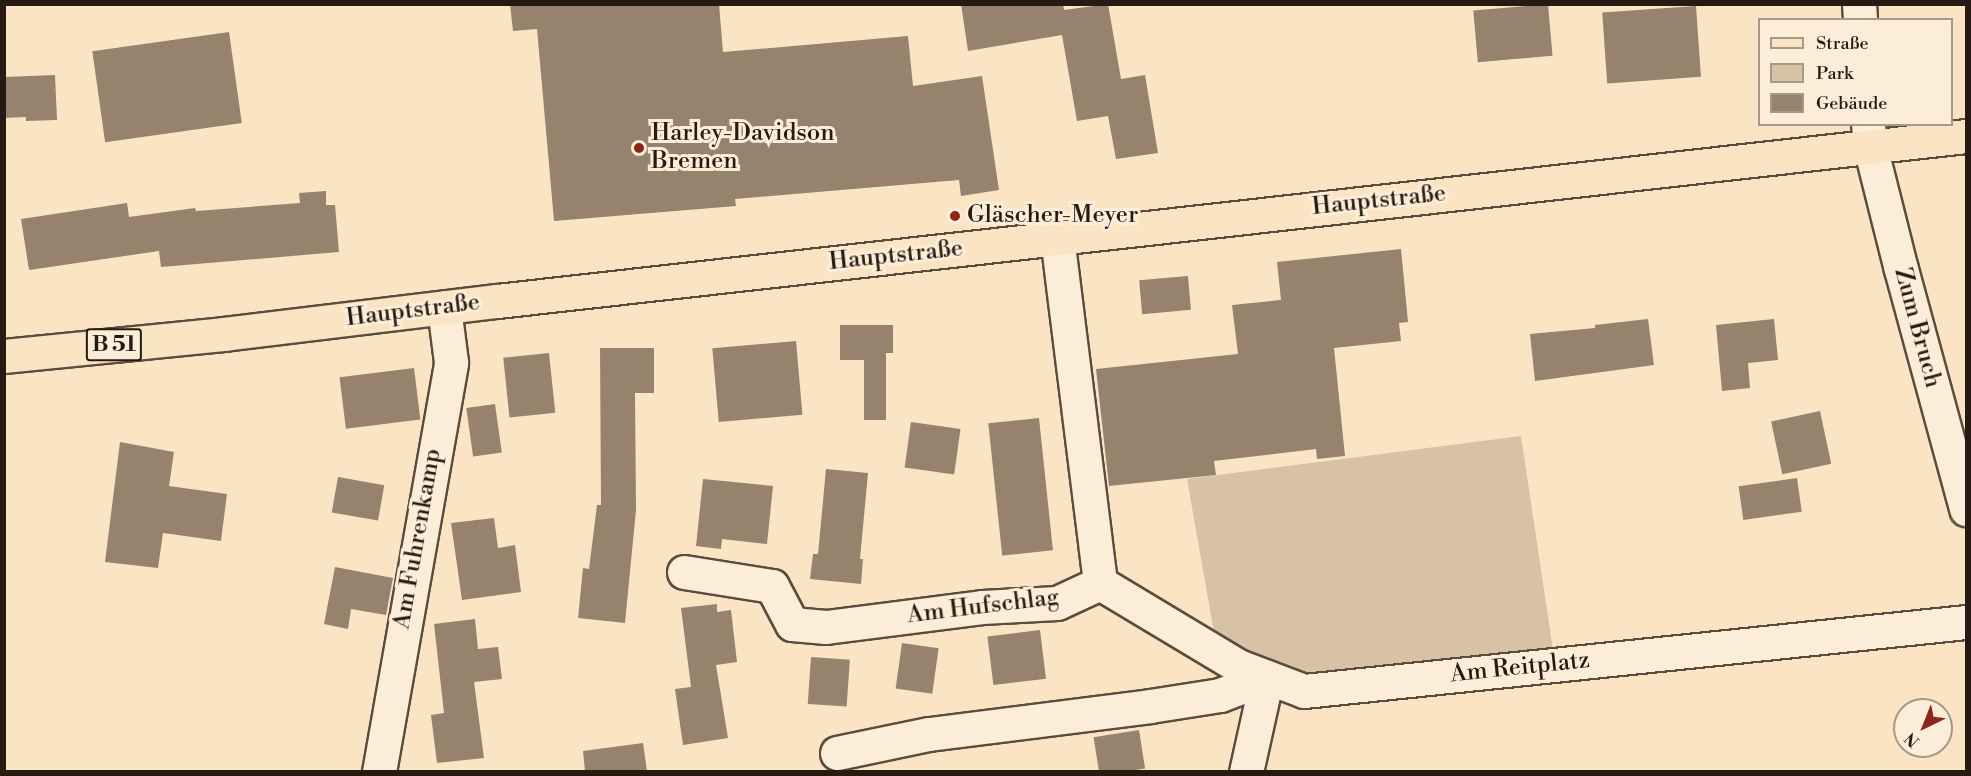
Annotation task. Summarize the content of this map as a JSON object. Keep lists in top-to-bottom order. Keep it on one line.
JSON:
{"streets":{"main road":["Hauptstraße","B 51"],"street":["Zum Bruch","Am Fuhrenkamp","Am Hufschlag","Am Reitplatz"]},"crossings":[["Hauptstraße","Zum Bruch"],["Hauptstraße","Am Fuhrenkamp"],["Am Hufschlag","Am Reitplatz"]],"places":["Harley-Davidson Bremen","Gläscher-Meyer"],"legend":["Straße","Park","Gebäude"],"north":"bottom left"}
